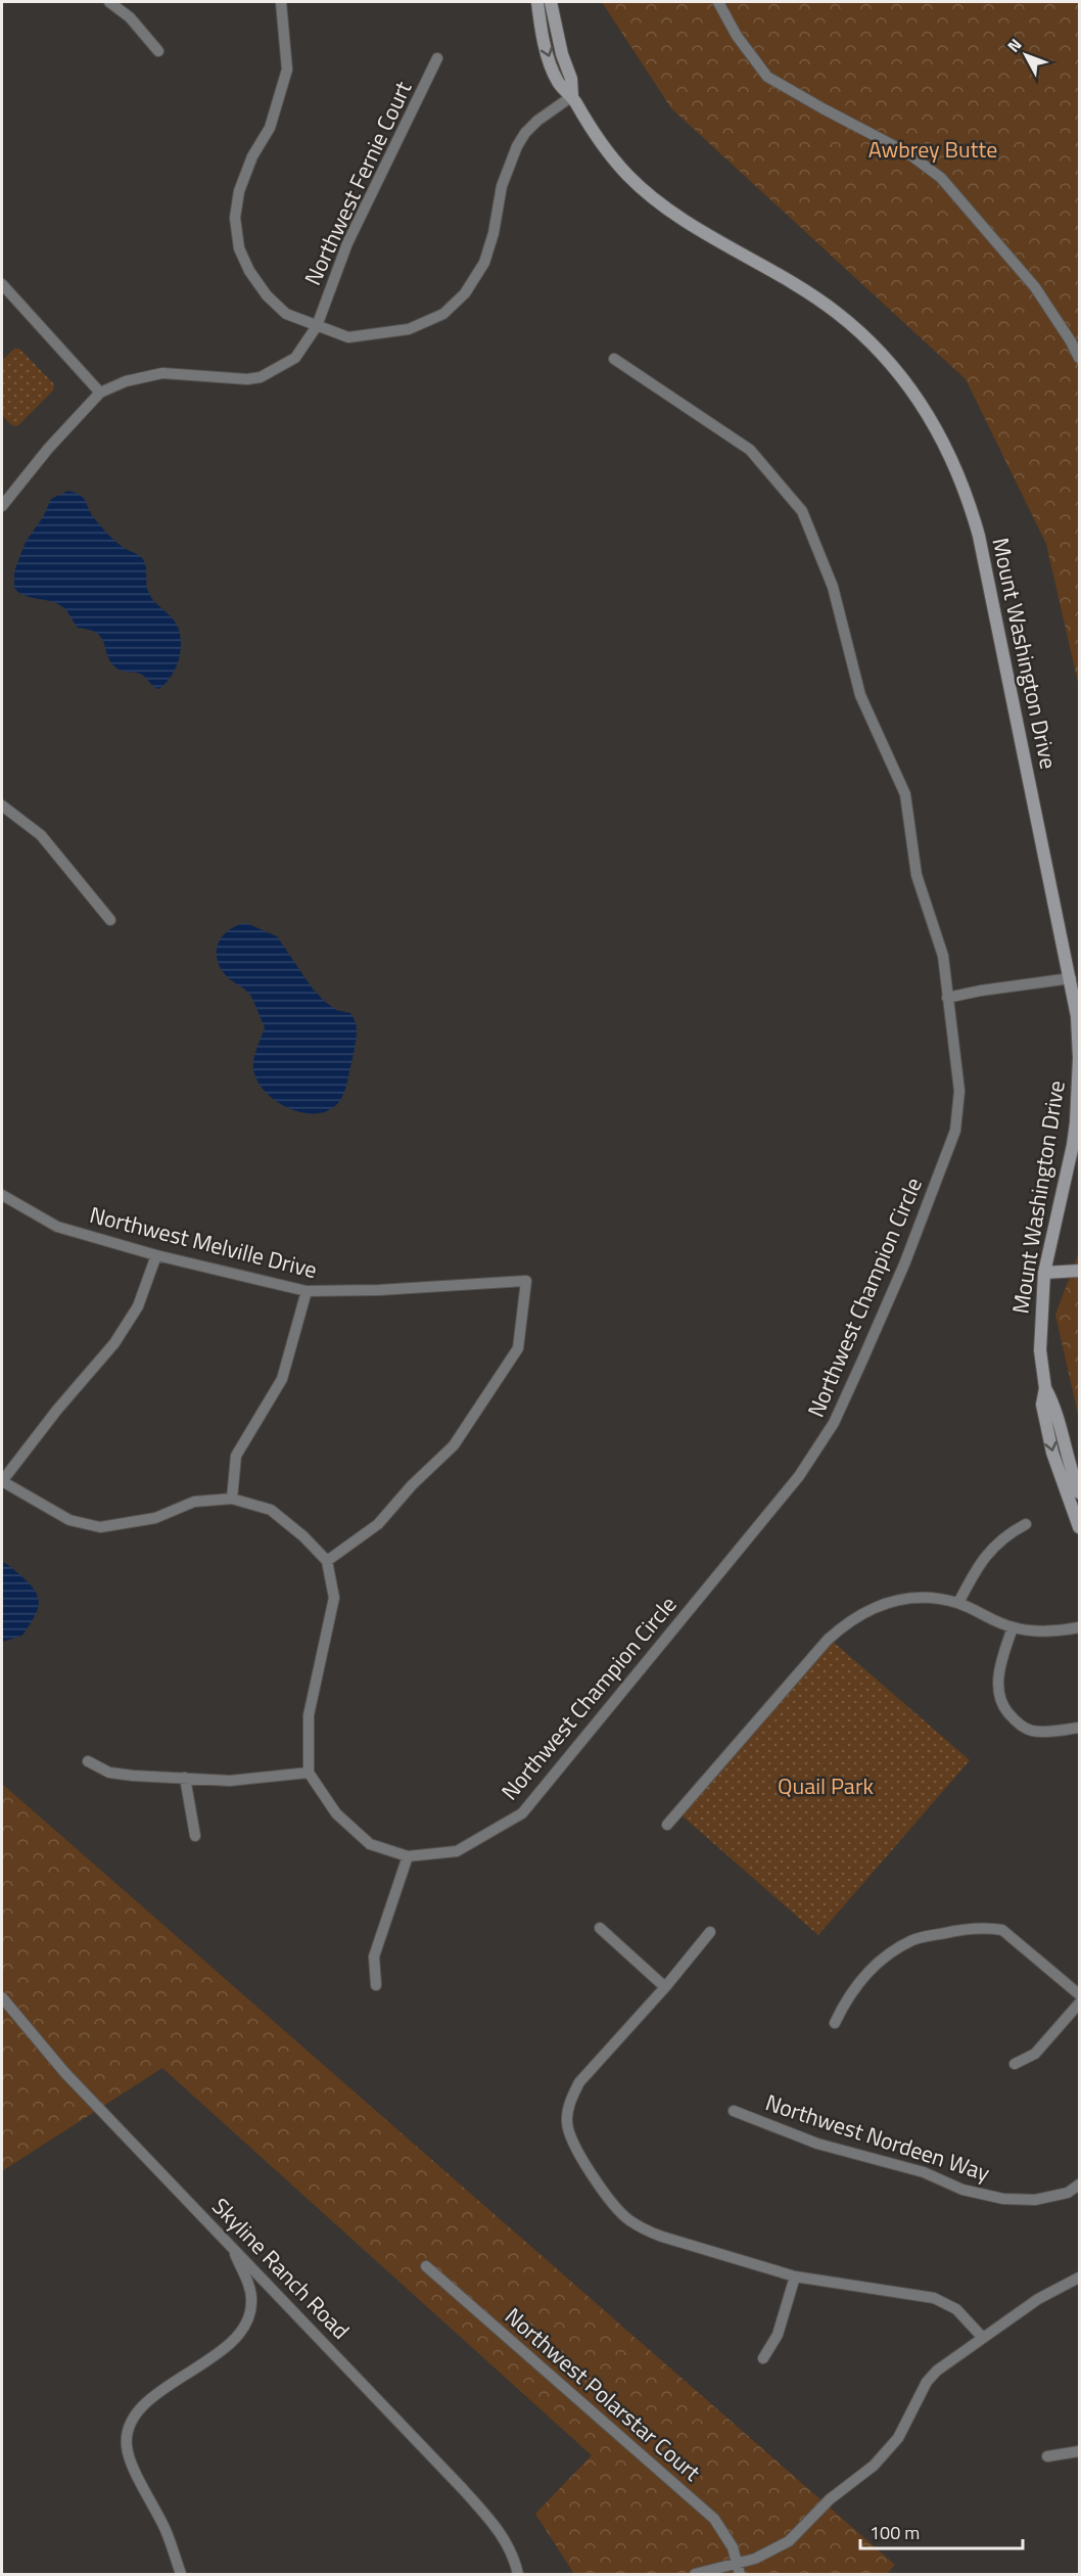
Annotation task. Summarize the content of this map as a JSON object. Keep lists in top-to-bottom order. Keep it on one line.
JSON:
{"streets":{"main road":["Mount Washington Drive"],"street":["Northwest Fernie Court","Northwest Melville Drive","Northwest Champion Circle","Northwest Nordeen Way","Skyline Ranch Road","Northwest Polarstar Court"]},"parks":["Awbrey Butte","Quail Park"],"scale_bar":"100 m","north":"top left"}
